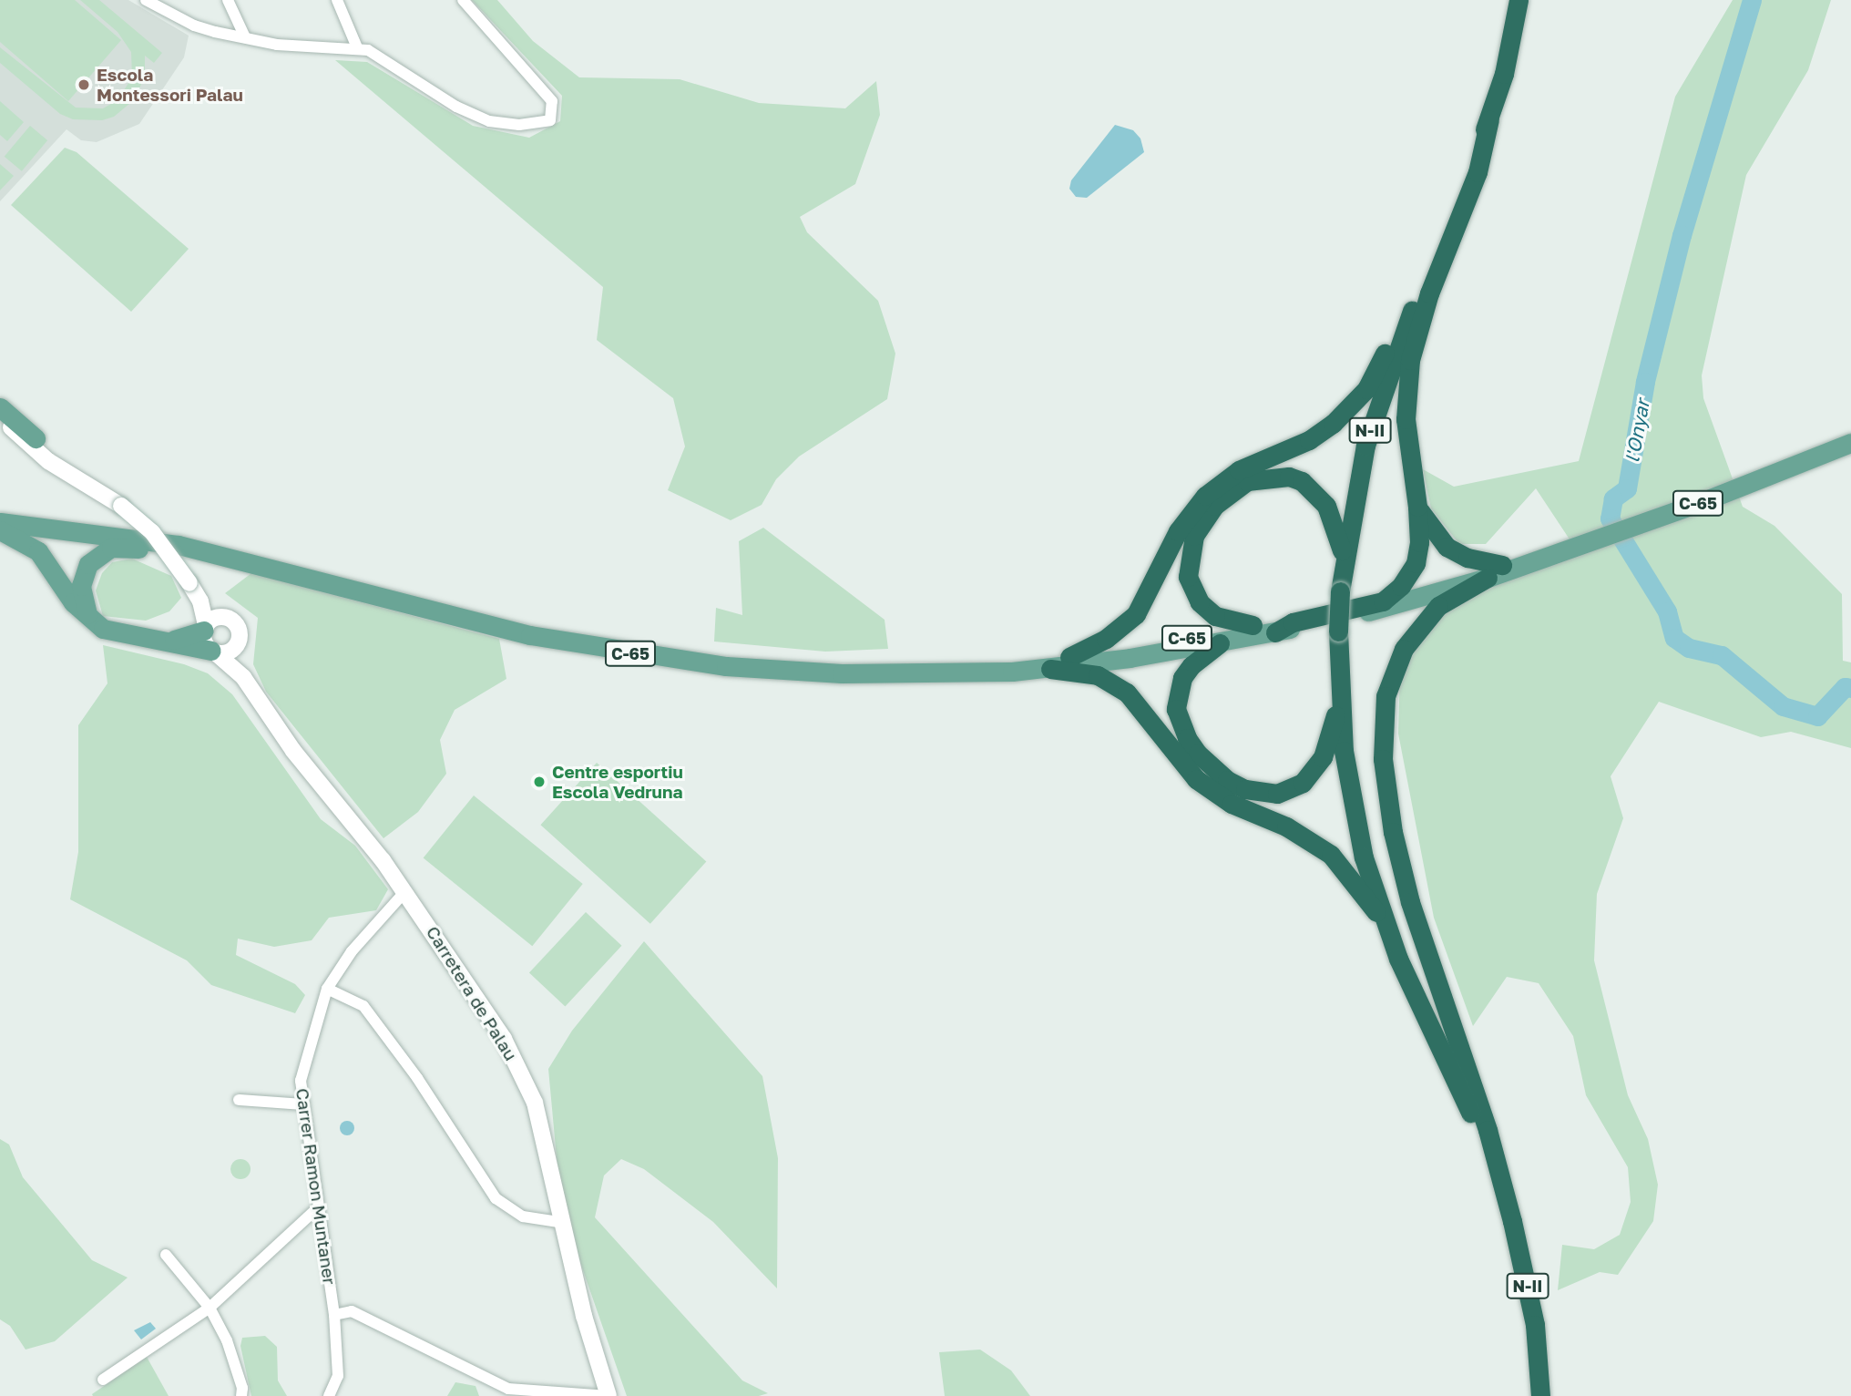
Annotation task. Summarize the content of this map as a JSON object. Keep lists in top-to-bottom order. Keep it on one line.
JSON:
{"streets":{"highway":["N-II"],"main road":["C-65"],"street":["Carretera de Palau","Carrer Ramon Muntaner"]},"crossings":[["Carretera de Palau","Carrer Ramon Muntaner"]],"water":["l'Onyar"],"places":["Escola Montessori Palau","Centre esportiu Escola Vedruna"]}
